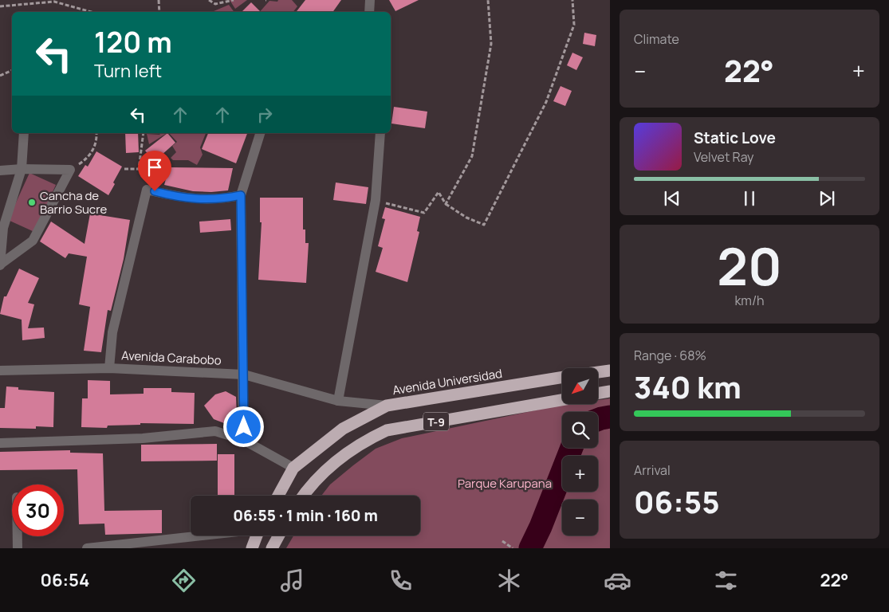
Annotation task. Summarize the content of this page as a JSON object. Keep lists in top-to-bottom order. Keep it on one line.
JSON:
{"streets":{"highway":["Avenida Universidad","T-9"],"street":["Avenida Carabobo"]},"crossings":[["Avenida Carabobo","Avenida Universidad"]],"parks":["Parque Karupana"],"places":["Cancha de Barrio Sucre"],"north":"bottom left","page":{"tile":["Climate",["20","km/h"],["Range · 68%","340 km"],["Arrival","06:55"]],"turn":["120 m","Turn left"],"heat":["−","22°","+"],"song":["Static Love","Velvet Ray"],"map_buttons":["+","−"],"limit":"30","trip":"06:55 · 1 min · 160 m","tabs":["06:54","22°"]}}
